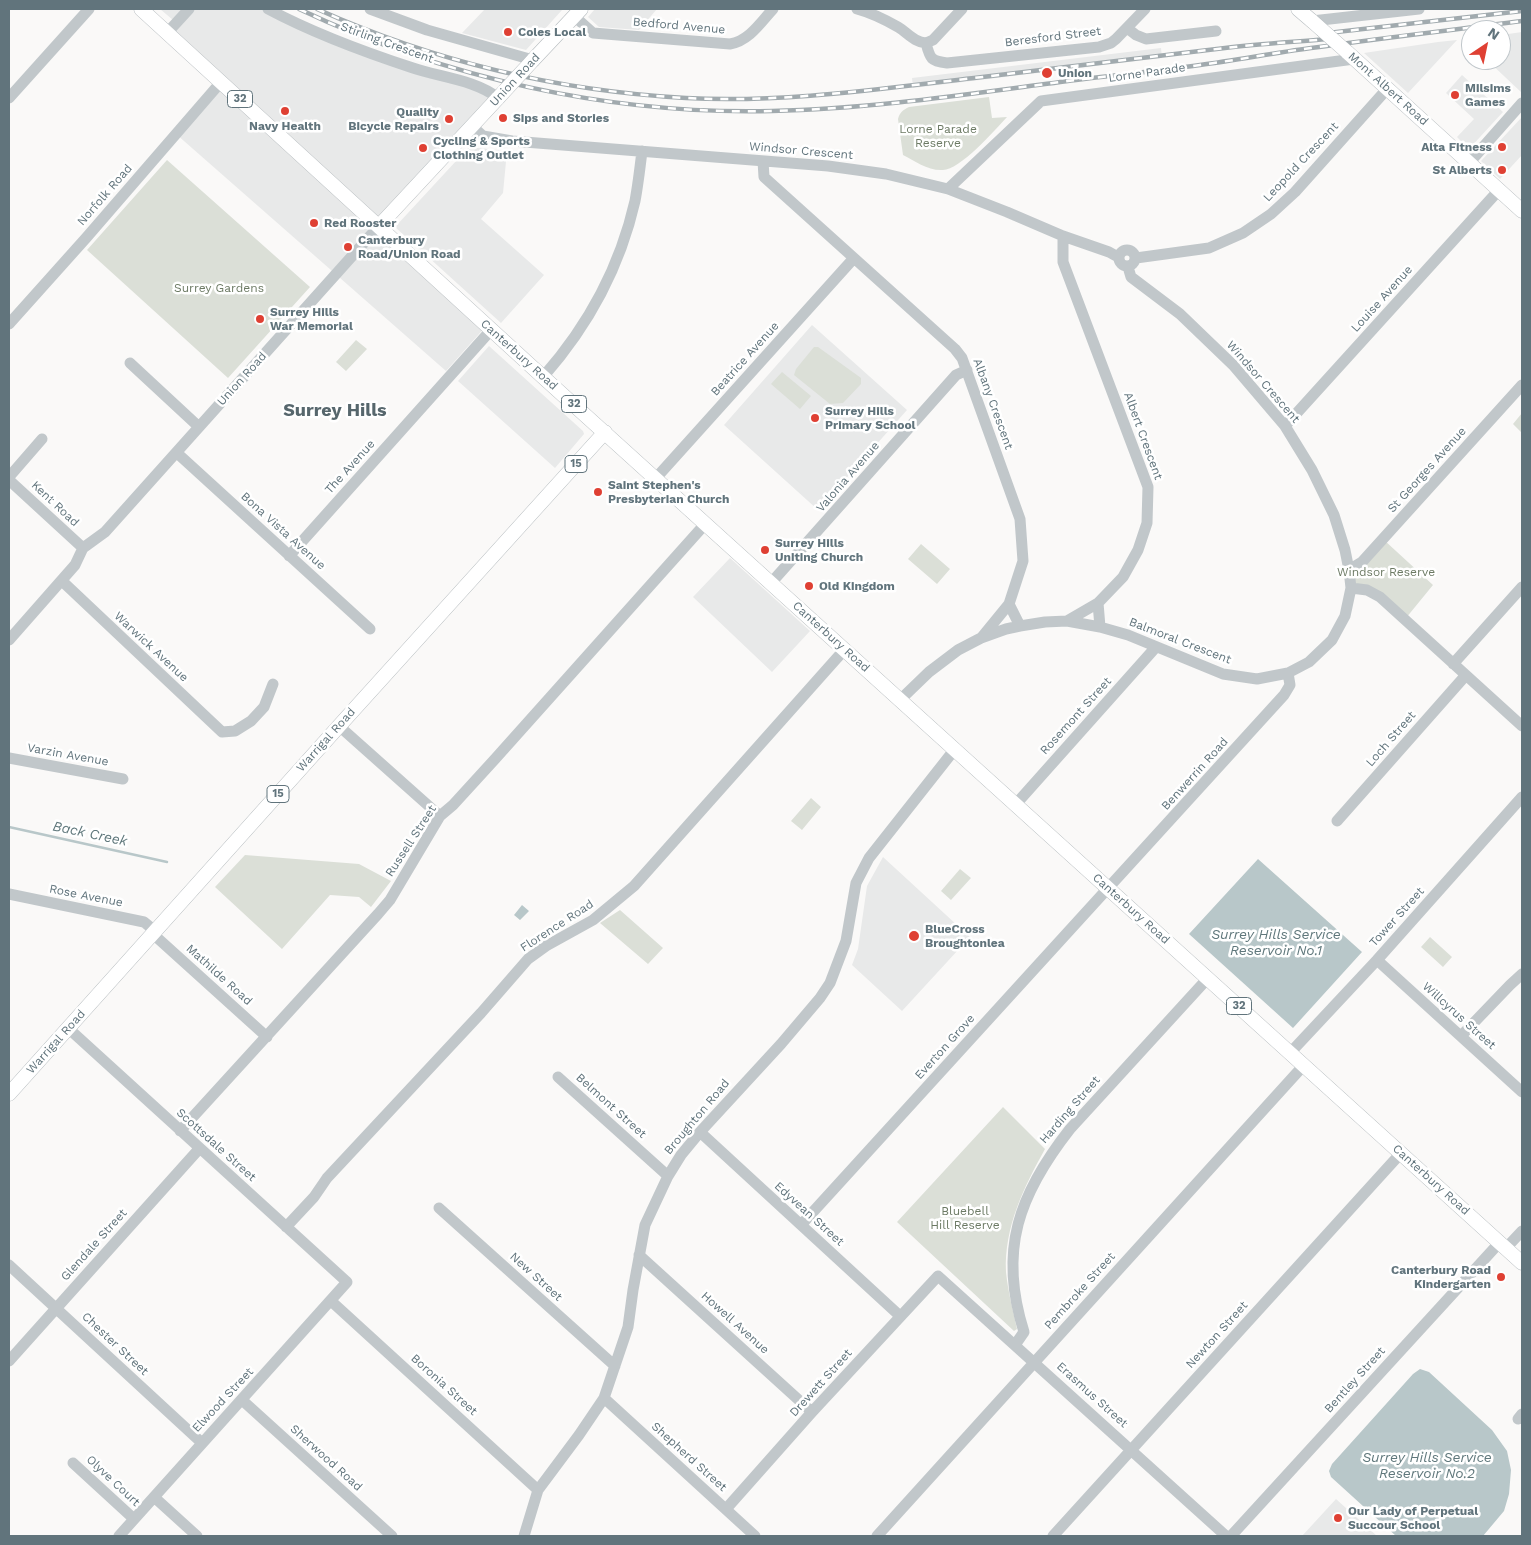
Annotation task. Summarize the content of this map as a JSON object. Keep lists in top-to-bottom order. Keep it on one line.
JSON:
{"streets":{"main road":["Union Road","Mont Albert Road","32","Canterbury Road","15","Warrigal Road"],"street":["Bedford Avenue","Beresford Street","Stirling Crescent","Lorne Parade","Windsor Crescent","Leopold Crescent","Norfolk Road","Louise Avenue","Beatrice Avenue","Albany Crescent","Albert Crescent","The Avenue","St Georges Avenue","Valonia Avenue","Kent Road","Bona Vista Avenue","Balmoral Crescent","Warwick Avenue","Rosemont Street","Loch Street","Varzin Avenue","Benwerrin Road","Russell Street","Rose Avenue","Tower Street","Florence Road","Mathilde Road","Willcyrus Street","Everton Grove","Belmont Street","Harding Street","Broughton Road","Scottsdale Street","Edyvean Street","Glendale Street","New Street","Pembroke Street","Howell Avenue","Newton Street","Chester Street","Bentley Street","Drewett Street","Boronia Street","Erasmus Street","Elwood Street","Shepherd Street","Sherwood Road","Olyve Court"]},"crossings":[["Bedford Avenue","Union Road"],["Stirling Crescent","Union Road"],["Lorne Parade","Mont Albert Road"],["Lorne Parade","Windsor Crescent"],["Union Road","Windsor Crescent"],["Union Road","Canterbury Road"],["Union Road","Kent Road"],["Union Road","Bona Vista Avenue"],["Union Road","Warwick Avenue"],["Mont Albert Road","Leopold Crescent"],["Mont Albert Road","Louise Avenue"],["Windsor Crescent","Leopold Crescent"],["Windsor Crescent","Louise Avenue"],["Windsor Crescent","Albany Crescent"],["Windsor Crescent","Albert Crescent"],["Windsor Crescent","St Georges Avenue"],["Windsor Crescent","Balmoral Crescent"],["Norfolk Road","Canterbury Road"],["Canterbury Road","Beatrice Avenue"],["Canterbury Road","The Avenue"],["Canterbury Road","Valonia Avenue"],["Canterbury Road","Balmoral Crescent"],["Canterbury Road","Rosemont Street"],["Canterbury Road","Warrigal Road"],["Canterbury Road","Benwerrin Road"],["Canterbury Road","Russell Street"],["Canterbury Road","Tower Street"],["Canterbury Road","Florence Road"],["Canterbury Road","Everton Grove"],["Canterbury Road","Harding Street"],["Canterbury Road","Broughton Road"],["Canterbury Road","Pembroke Street"],["Canterbury Road","Newton Street"],["Canterbury Road","Bentley Street"],["Beatrice Avenue","Albany Crescent"],["Albany Crescent","Valonia Avenue"],["Albany Crescent","Balmoral Crescent"],["Albert Crescent","Balmoral Crescent"],["The Avenue","Bona Vista Avenue"],["Balmoral Crescent","Rosemont Street"],["Balmoral Crescent","Benwerrin Road"],["Warrigal Road","Rose Avenue"],["Warrigal Road","Mathilde Road"],["Warrigal Road","Scottsdale Street"],["Benwerrin Road","Everton Grove"],["Russell Street","Mathilde Road"],["Russell Street","Scottsdale Street"],["Rose Avenue","Mathilde Road"],["Tower Street","Willcyrus Street"],["Florence Road","Scottsdale Street"],["Everton Grove","Edyvean Street"],["Belmont Street","Broughton Road"],["Harding Street","Erasmus Street"],["Broughton Road","Edyvean Street"],["Broughton Road","New Street"],["Broughton Road","Howell Avenue"],["Broughton Road","Boronia Street"],["Broughton Road","Shepherd Street"],["Scottsdale Street","Glendale Street"],["Scottsdale Street","Elwood Street"],["Edyvean Street","Drewett Street"],["Glendale Street","Chester Street"],["Pembroke Street","Erasmus Street"],["Howell Avenue","Drewett Street"],["Newton Street","Erasmus Street"],["Chester Street","Elwood Street"],["Drewett Street","Erasmus Street"],["Drewett Street","Shepherd Street"],["Boronia Street","Elwood Street"],["Elwood Street","Sherwood Road"],["Elwood Street","Olyve Court"]],"districts":["Surrey Hills"],"water":["Back Creek","Surrey Hills Service Reservoir No.1","Surrey Hills Service Reservoir No.2"],"parks":["Lorne Parade Reserve","Surrey Gardens","Windsor Reserve","Bluebell Hill Reserve"],"places":["Coles Local","Union","Milsims Games","Navy Health","Sips and Stories","Quality Bicycle Repairs","Alta Fitness","Cycling & Sports Clothing Outlet","St Alberts","Red Rooster","Canterbury Road/Union Road","Surrey Hills War Memorial","Surrey Hills Primary School","Saint Stephen's Presbyterian Church","Surrey Hills Uniting Church","Old Kingdom","BlueCross Broughtonlea","Canterbury Road Kindergarten","Our Lady of Perpetual Succour School"],"north":"top right"}
